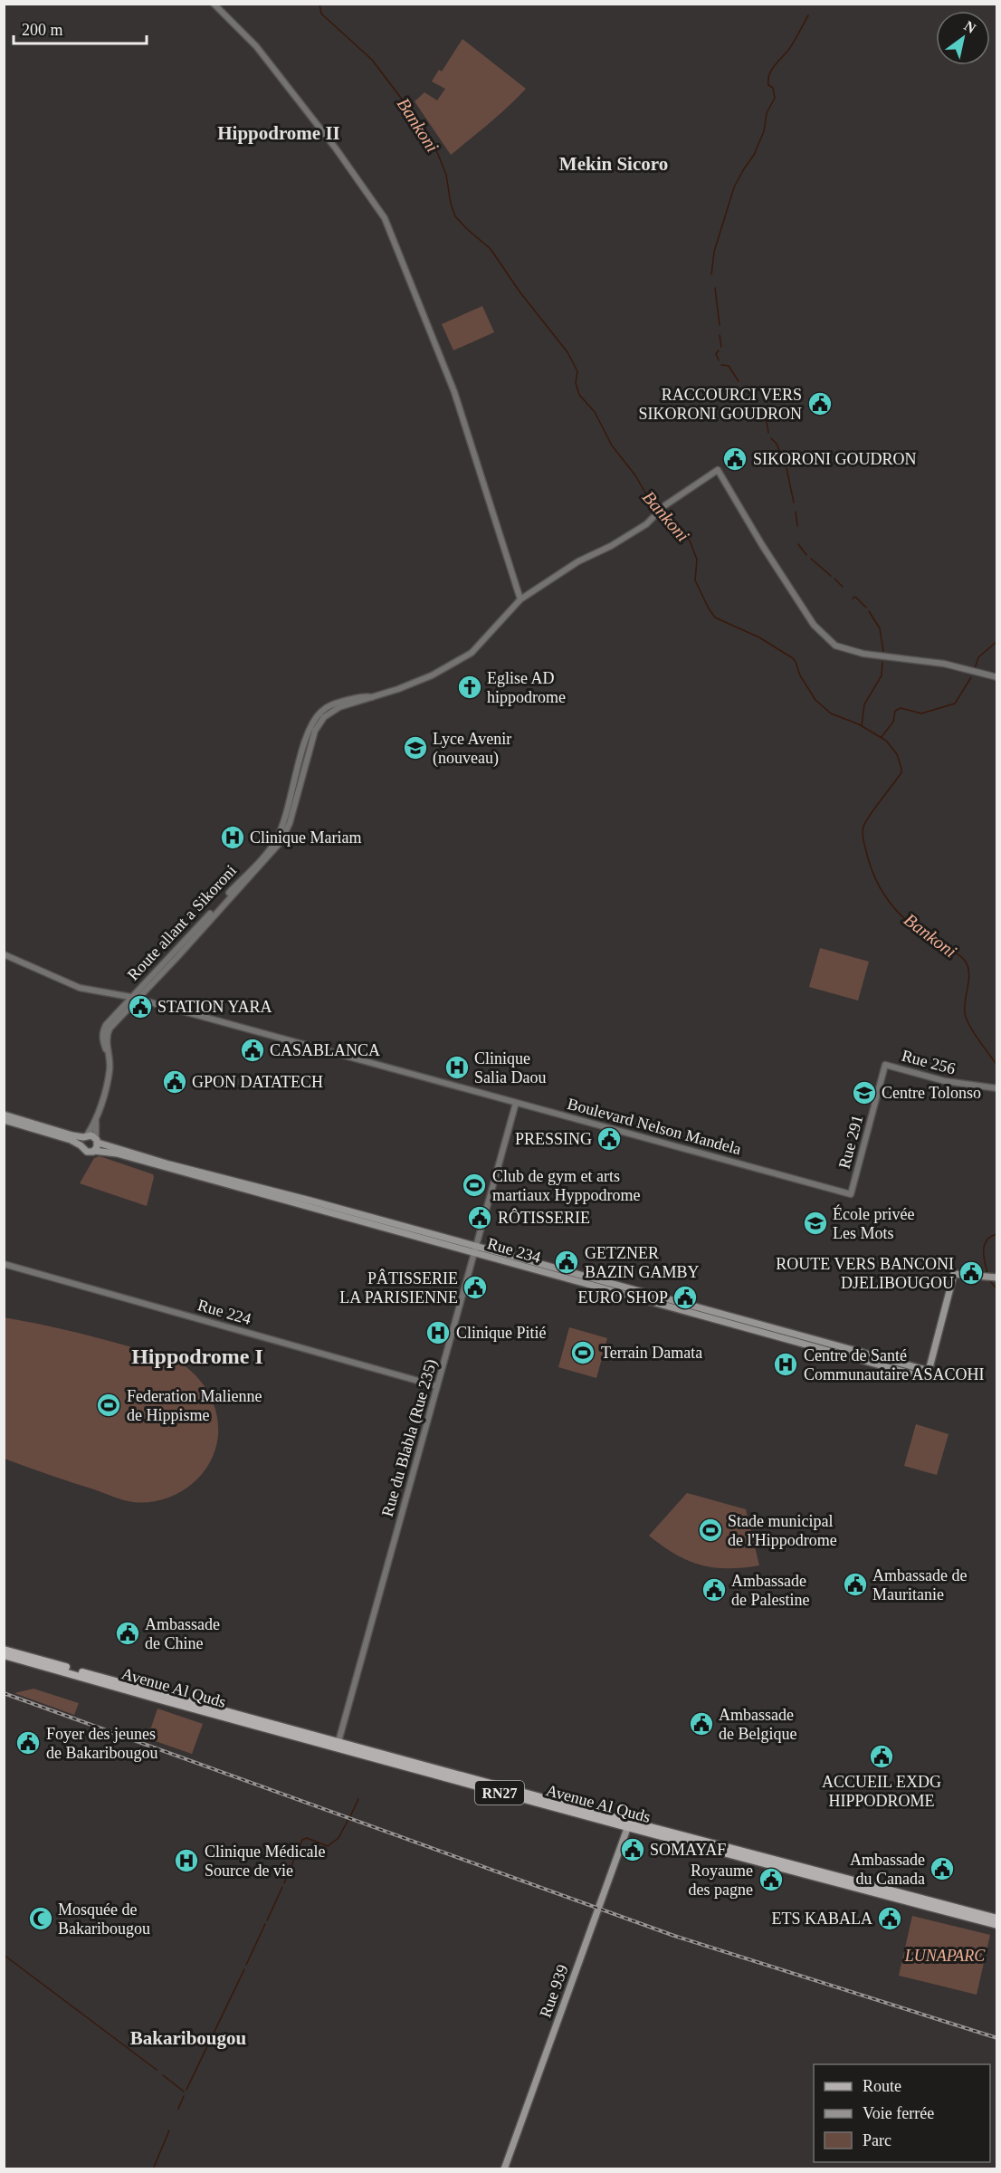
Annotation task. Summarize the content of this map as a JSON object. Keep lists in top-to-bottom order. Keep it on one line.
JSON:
{"streets":{"main road":["Rue 234","Avenue Al Quds","RN27","Rue 939"],"street":["Route allant a Sikoroni","Rue 256","Boulevard Nelson Mandela","Rue 291","Rue 224","Rue du Blabla (Rue 235)"]},"crossings":[["Route allant a Sikoroni","Boulevard Nelson Mandela"],["Rue 256","Rue 291"],["Boulevard Nelson Mandela","Rue 291"],["Boulevard Nelson Mandela","Rue du Blabla (Rue 235)"],["Rue 234","Rue du Blabla (Rue 235)"],["Rue 224","Rue du Blabla (Rue 235)"],["Rue du Blabla (Rue 235)","Avenue Al Quds"],["Avenue Al Quds","Rue 939"]],"districts":["Hippodrome II","Mekin Sicoro","Hippodrome I","Bakaribougou"],"water":["Bankoni"],"parks":["LUNAPARC"],"places":{"public building":["RACCOURCI VERS SIKORONI GOUDRON","SIKORONI GOUDRON","STATION YARA","CASABLANCA","GPON DATATECH","PRESSING","RÔTISSERIE","GETZNER BAZIN GAMBY","ROUTE VERS BANCONI DJELIBOUGOU","PÂTISSERIE LA PARISIENNE","EURO SHOP","Ambassade de Mauritanie","Ambassade de Palestine","Ambassade de Chine","Ambassade de Belgique","Foyer des jeunes de Bakaribougou","ACCUEIL EXDG HIPPODROME","SOMAYAF","Ambassade du Canada","Royaume des pagne","ETS KABALA"],"church":["Eglise AD hippodrome"],"school or university":["Lyce Avenir (nouveau)","Centre Tolonso","École privée Les Mots"],"hospital":["Clinique Mariam","Clinique Salia Daou","Clinique Pitié","Centre de Santé Communautaire ASACOHI","Clinique Médicale Source de vie"],"sports":["Club de gym et arts martiaux Hyppodrome","Terrain Damata","Federation Malienne de Hippisme","Stade municipal de l'Hippodrome"],"mosque":["Mosquée de Bakaribougou"]},"legend":["Route","Voie ferrée","Parc"],"scale_bar":"200 m","north":"top right"}
